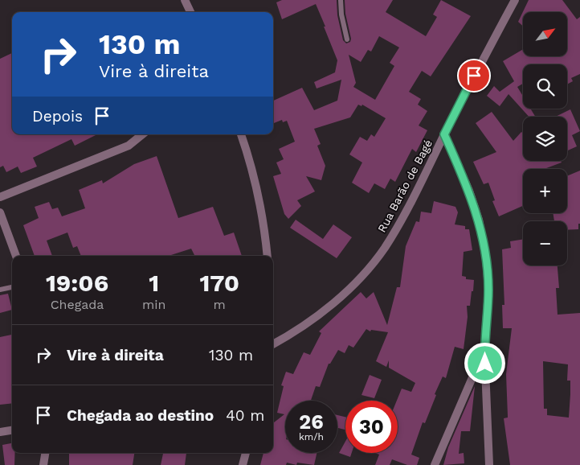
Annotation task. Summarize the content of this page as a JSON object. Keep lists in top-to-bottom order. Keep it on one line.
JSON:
{"streets":{"street":["Rua Barão de Bagé"]},"north":"top right","page":{"map_buttons":["+","−"],"turn":["130 m","Vire à direita"],"then":"Depois","eta":["19:06","Chegada","1","min","170","m"],"list":[{"name":"Vire à direita","value":"130 m"},{"name":"Chegada ao destino","value":"40 m"}],"speed":"26 km/h","limit":"30"}}
